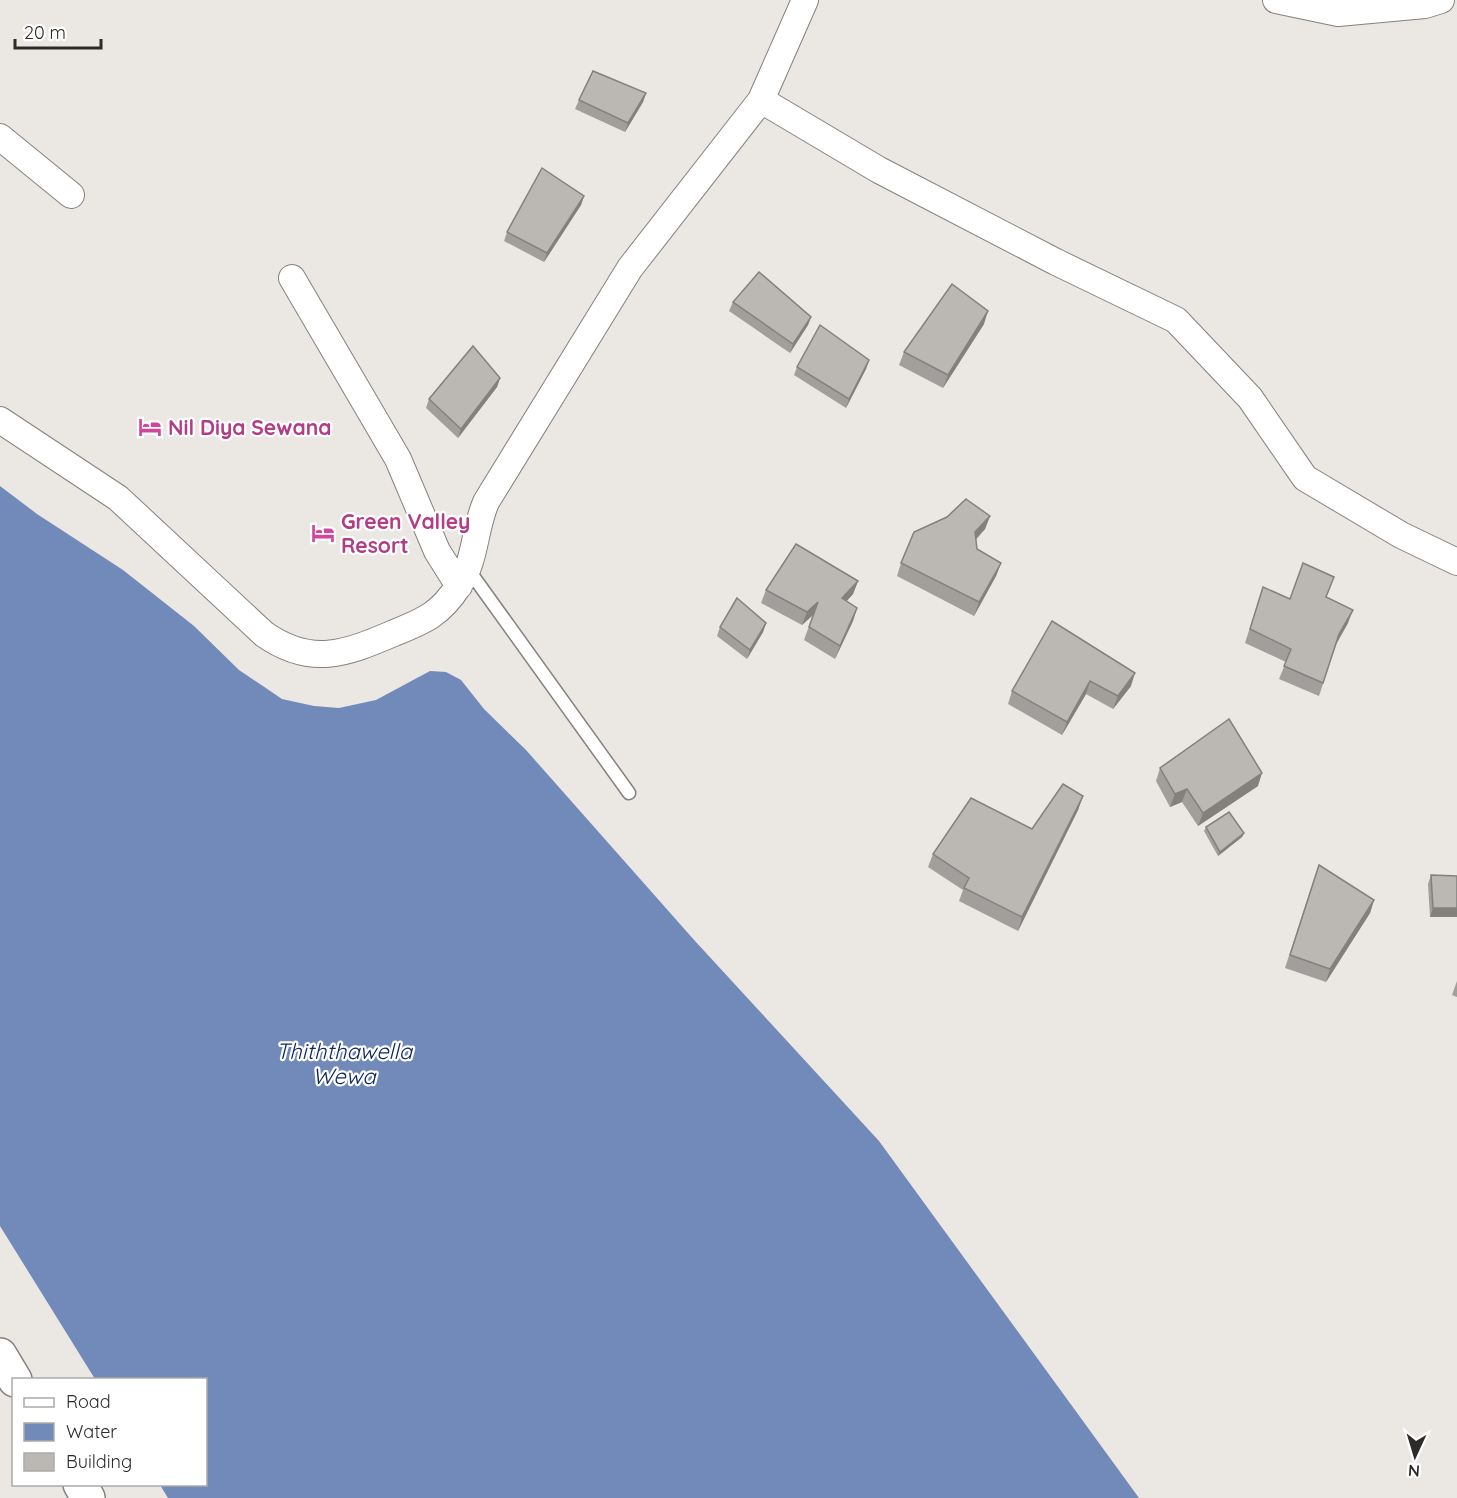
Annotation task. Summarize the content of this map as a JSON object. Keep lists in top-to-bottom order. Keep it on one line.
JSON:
{"water":["Thiththawella Wewa"],"places":{"hotel":["Nil Diya Sewana","Green Valley Resort"]},"legend":["Road","Water","Building"],"scale_bar":"20 m","north":"bottom"}
